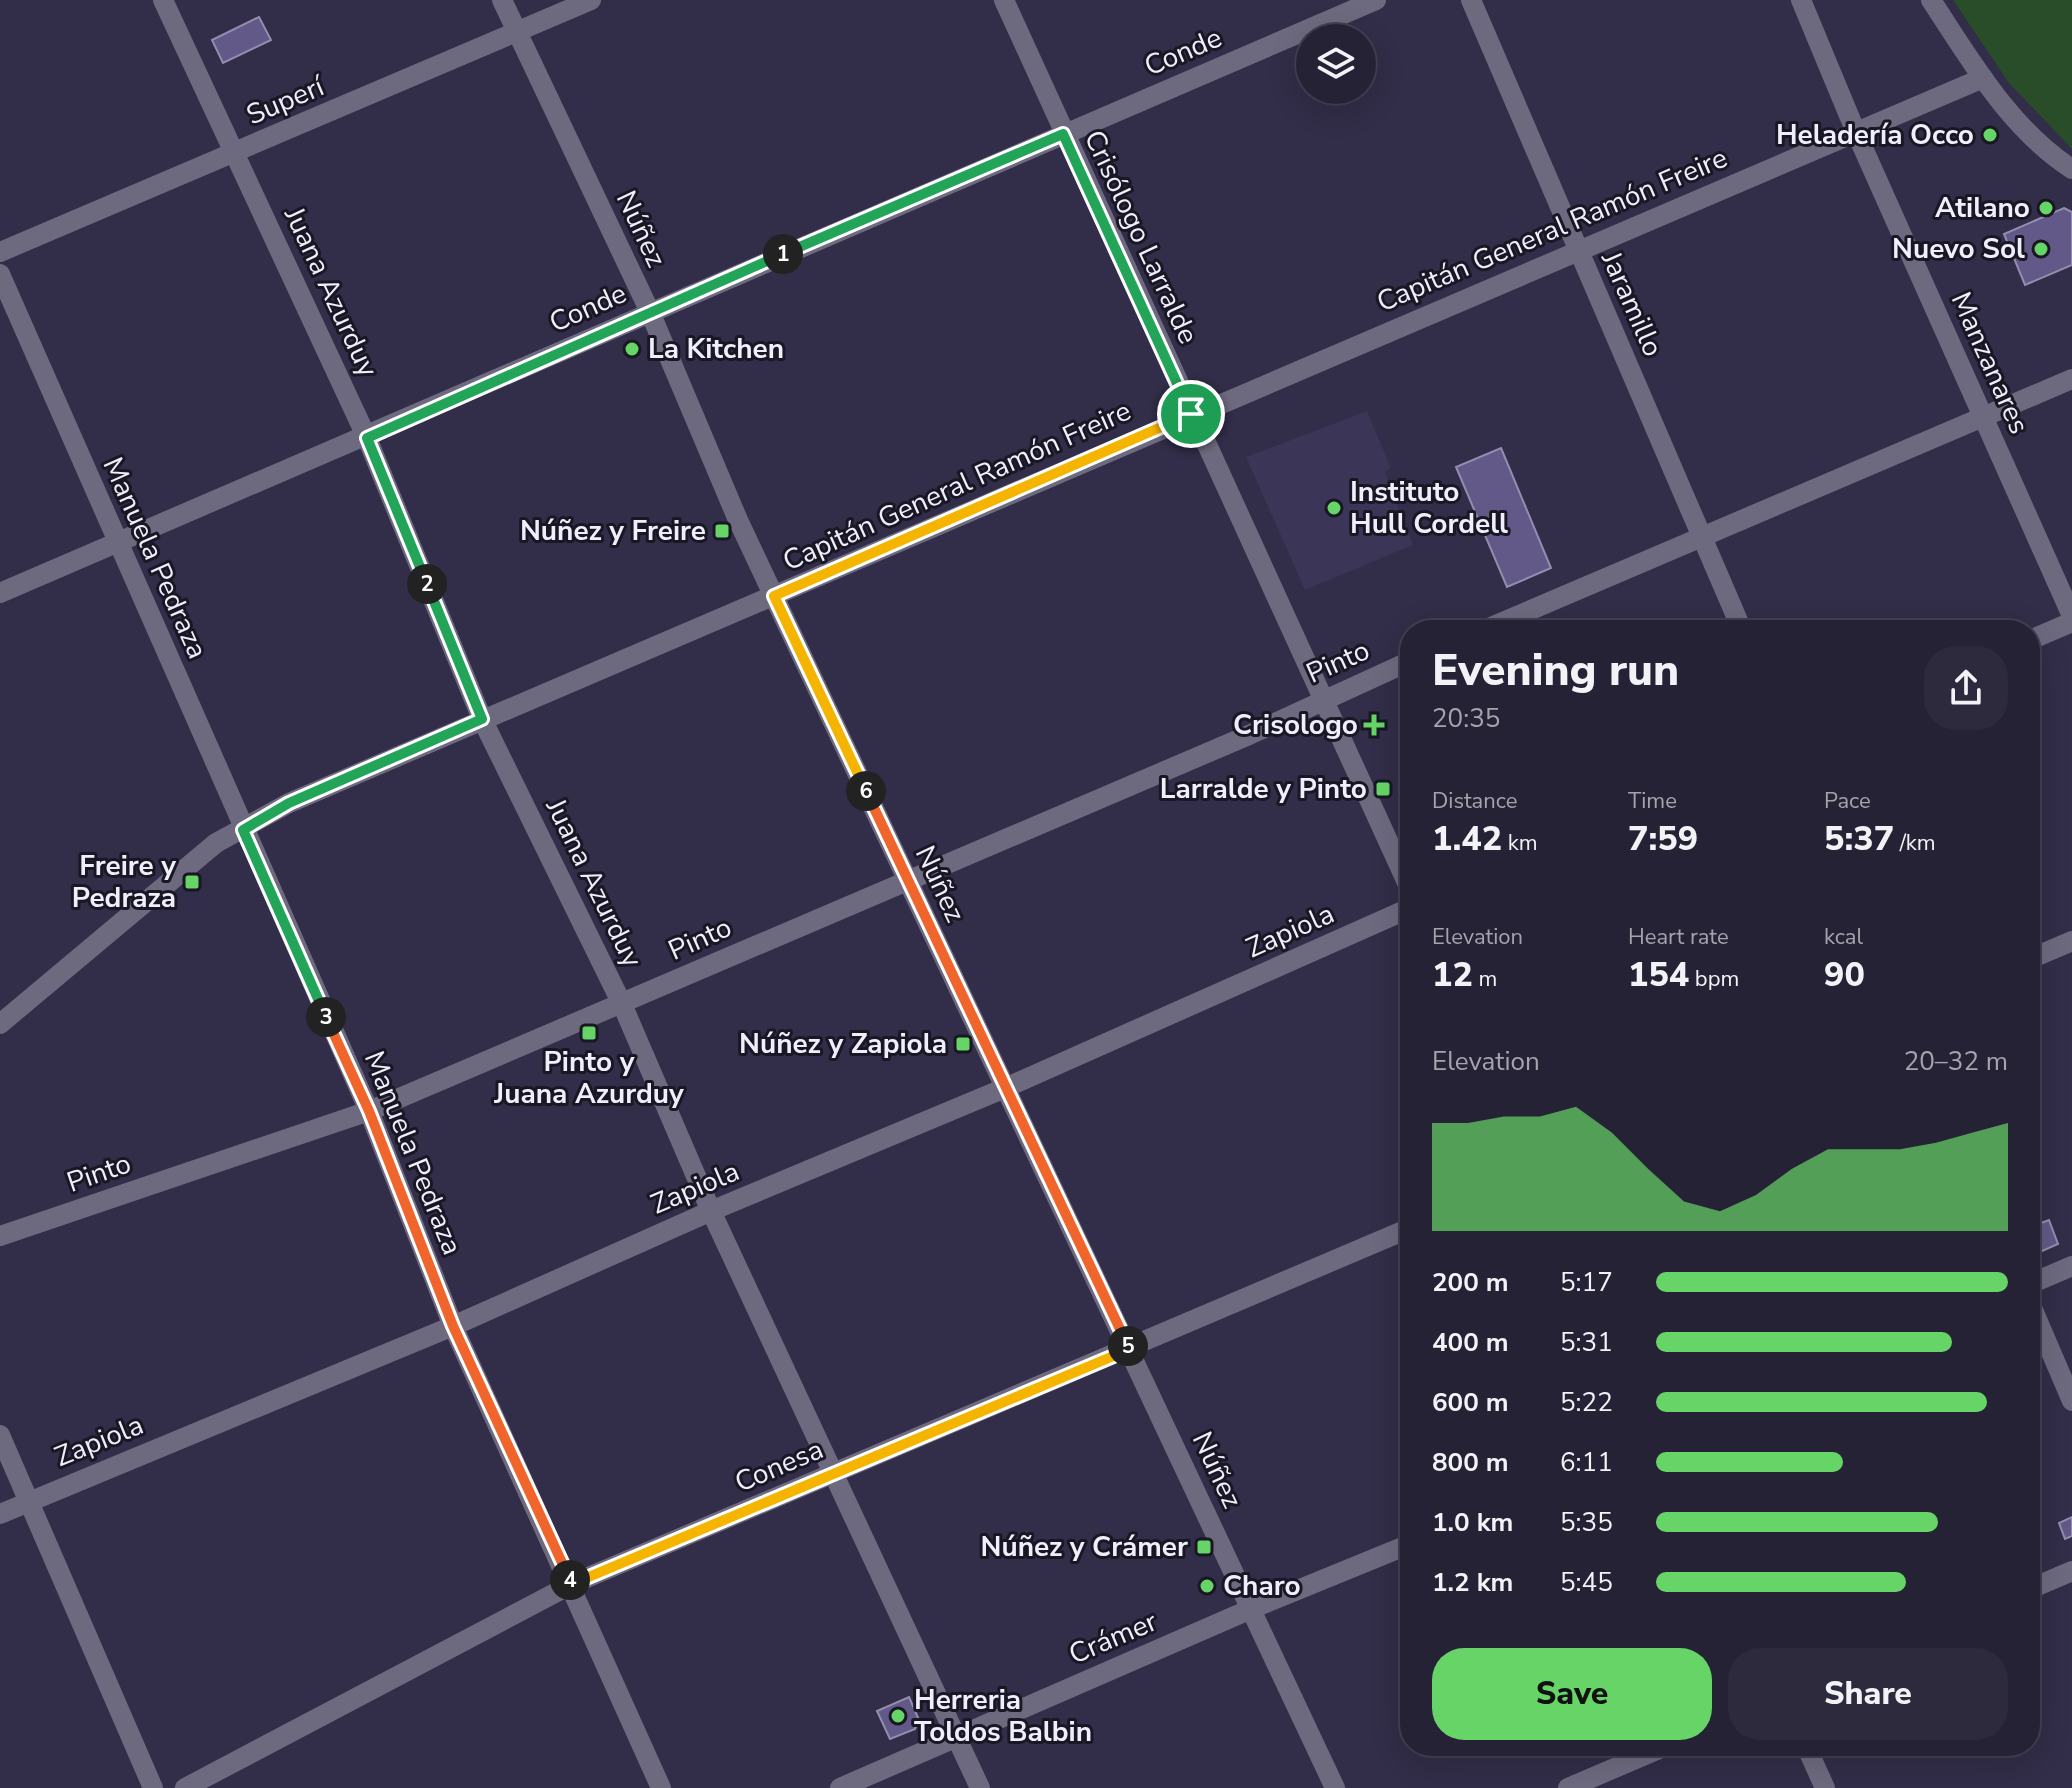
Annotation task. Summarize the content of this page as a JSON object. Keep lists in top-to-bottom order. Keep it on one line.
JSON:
{"streets":{"street":["Conde","Superí","Núñez","Capitán General Ramón Freire","Crisólogo Larralde","Juana Azurduy","Jaramillo","Manzanares","Manuela Pedraza","Pinto","Zapiola","Conesa","Crámer"]},"crossings":[["Conde","Núñez"],["Conde","Crisólogo Larralde"],["Conde","Juana Azurduy"],["Conde","Manuela Pedraza"],["Superí","Núñez"],["Superí","Juana Azurduy"],["Núñez","Capitán General Ramón Freire"],["Núñez","Pinto"],["Núñez","Zapiola"],["Núñez","Conesa"],["Núñez","Crámer"],["Capitán General Ramón Freire","Crisólogo Larralde"],["Capitán General Ramón Freire","Juana Azurduy"],["Capitán General Ramón Freire","Jaramillo"],["Capitán General Ramón Freire","Manzanares"],["Capitán General Ramón Freire","Manuela Pedraza"],["Crisólogo Larralde","Pinto"],["Juana Azurduy","Pinto"],["Juana Azurduy","Zapiola"],["Juana Azurduy","Conesa"],["Juana Azurduy","Crámer"],["Manuela Pedraza","Pinto"],["Manuela Pedraza","Zapiola"],["Manuela Pedraza","Conesa"]],"places":{"other":["Heladería Occo","Atilano","Nuevo Sol","La Kitchen","Instituto Hull Cordell","Charo","Herreria Toldos Balbin"],"transit":["Núñez y Freire","Larralde y Pinto","Freire y Pedraza","Pinto y Juana Azurduy","Núñez y Zapiola","Núñez y Crámer"],"health":["Crisologo"]},"page":{"pins":["1","2","6","3","5","4"],"heading":["Evening run","20:35"],"stats":[["Distance","1.42 km"],["Time","7:59"],["Pace","5:37 /km"],["Elevation","12 m"],["Heart rate","154 bpm"],["kcal","90"]],"chart":["Elevation","20–32 m"],"list":[{"name":"200 m","note":"5:17"},{"name":"400 m","note":"5:31"},{"name":"600 m","note":"5:22"},{"name":"800 m","note":"6:11"},{"name":"1.0 km","note":"5:35"},{"name":"1.2 km","note":"5:45"}],"buttons":["Save","Share"]}}
